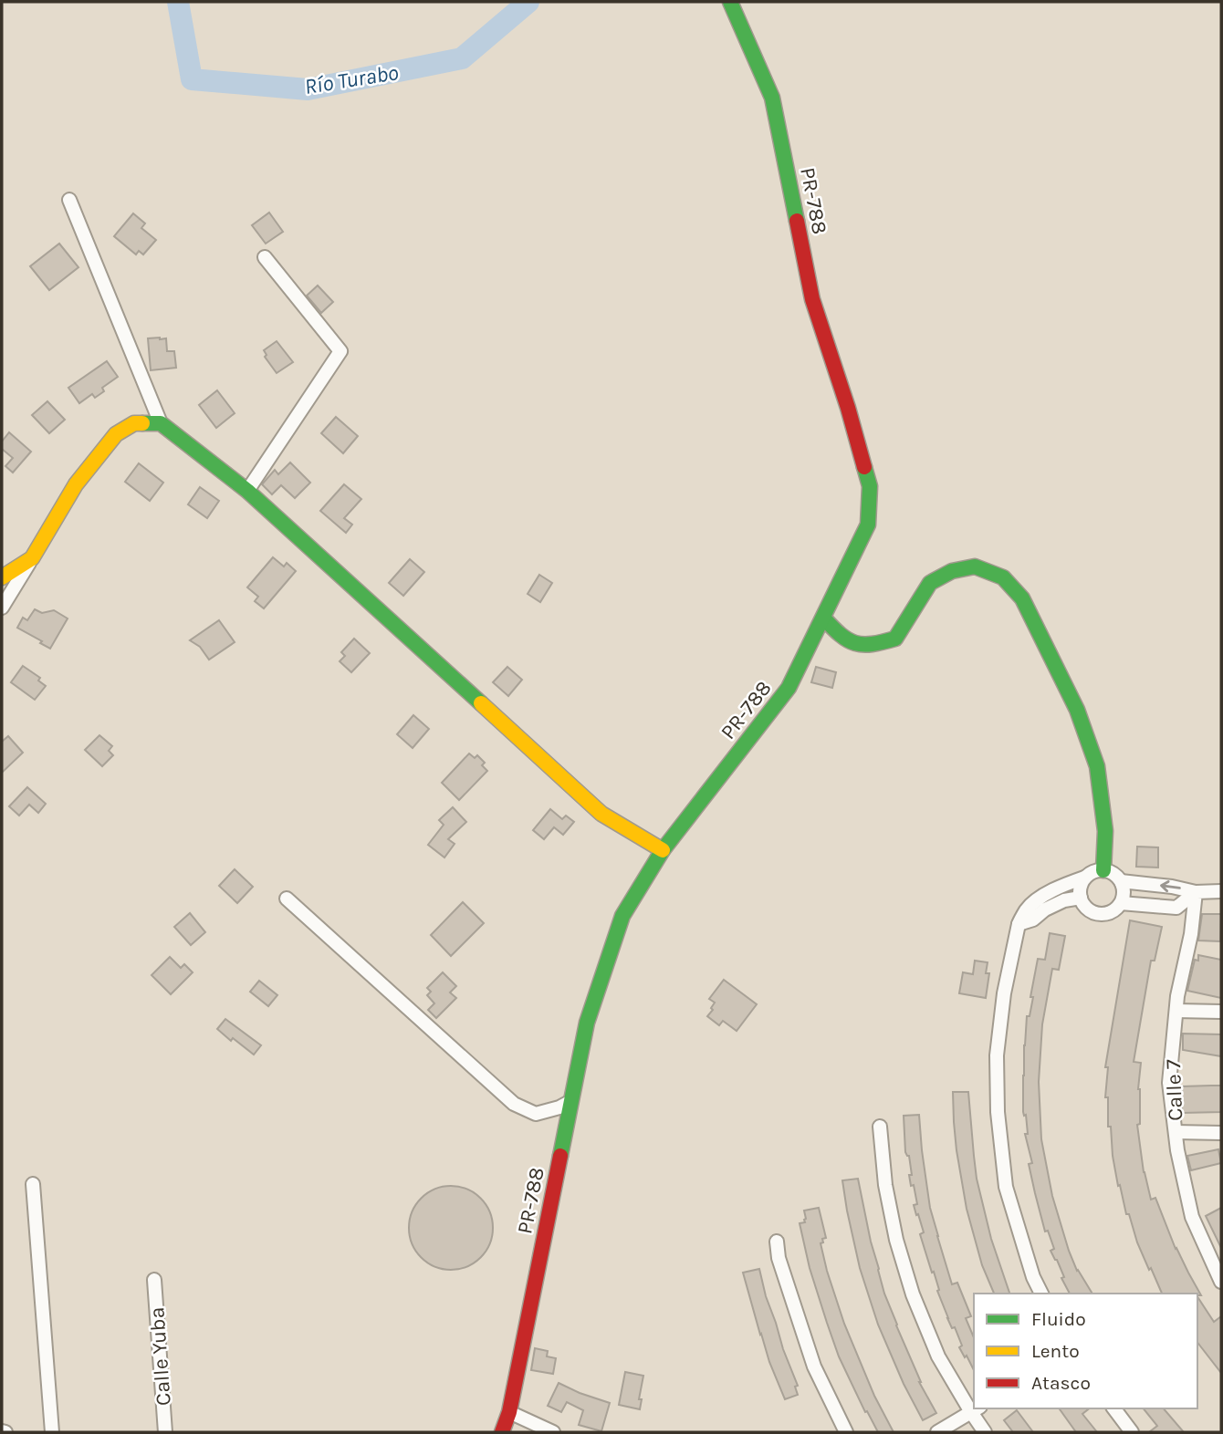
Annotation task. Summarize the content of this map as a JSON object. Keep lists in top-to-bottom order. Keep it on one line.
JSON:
{"streets":{"street":["PR-788","Calle 7","Calle Yuba"]},"water":["Río Turabo"],"legend":["Fluido","Lento","Atasco"]}
